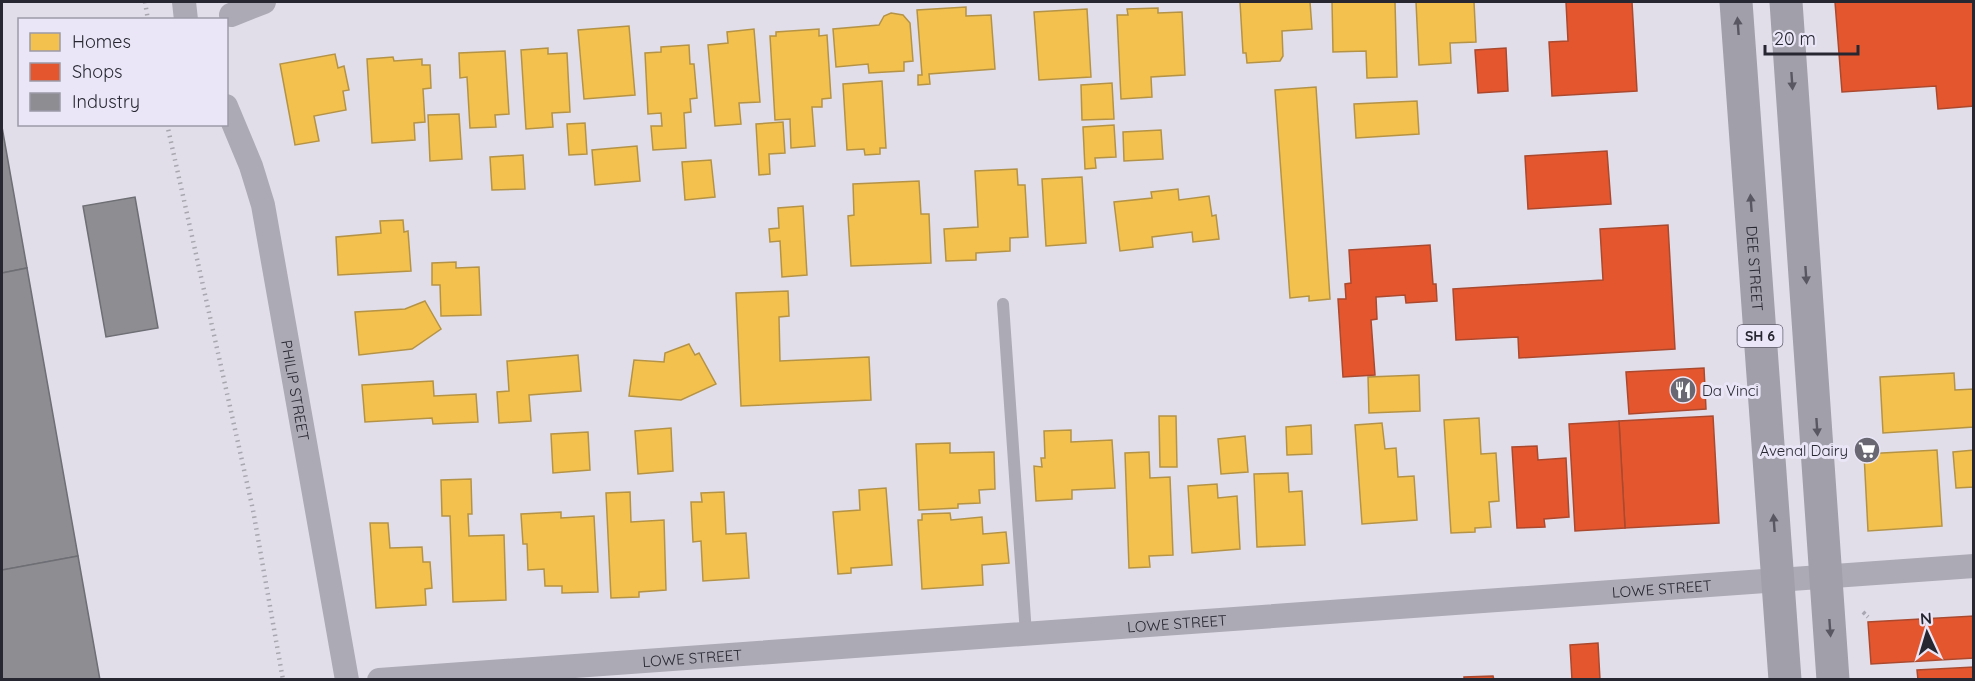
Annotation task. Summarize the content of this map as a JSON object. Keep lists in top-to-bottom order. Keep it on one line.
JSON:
{"streets":{"main road":["DEE STREET","SH 6"],"street":["PHILIP STREET","LOWE STREET"]},"crossings":[["DEE STREET","LOWE STREET"]],"places":{"restaurant":["Da Vinci"],"supermarket":["Avenal Dairy"]},"legend":["Homes","Shops","Industry"],"scale_bar":"20 m","north":"top"}
